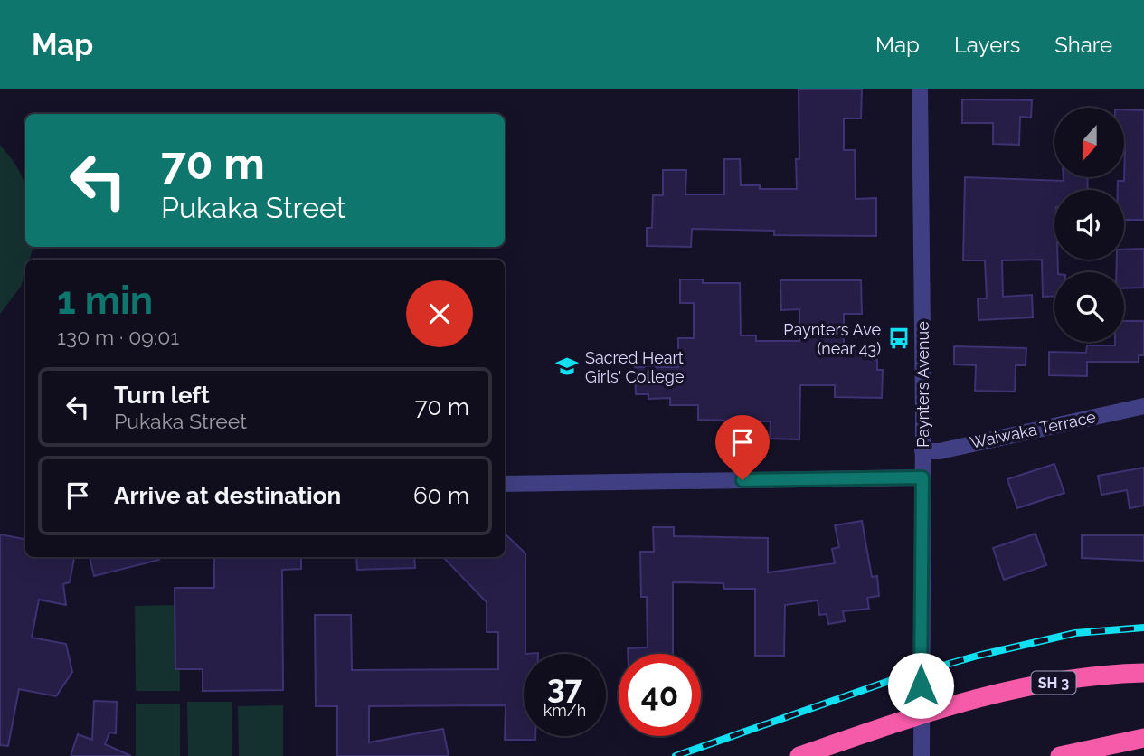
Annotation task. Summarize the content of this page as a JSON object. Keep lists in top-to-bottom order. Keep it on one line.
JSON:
{"streets":{"highway":["SH 3"],"street":["Paynters Avenue","Waiwaka Terrace"]},"crossings":[["Paynters Avenue","Waiwaka Terrace"]],"places":{"bus stop":["Paynters Ave (near 43)"],"school or university":["Sacred Heart Girls' College"]},"north":"bottom","page":{"header":"Map","nav":["Map","Layers","Share"],"turn":["70 m","Pukaka Street"],"heading":["1 min","130 m · 09:01"],"list":[{"name":"Turn left","note":"Pukaka Street","value":"70 m"},{"name":"Arrive at destination","value":"60 m"}],"speed":"37 km/h","limit":"40"}}
